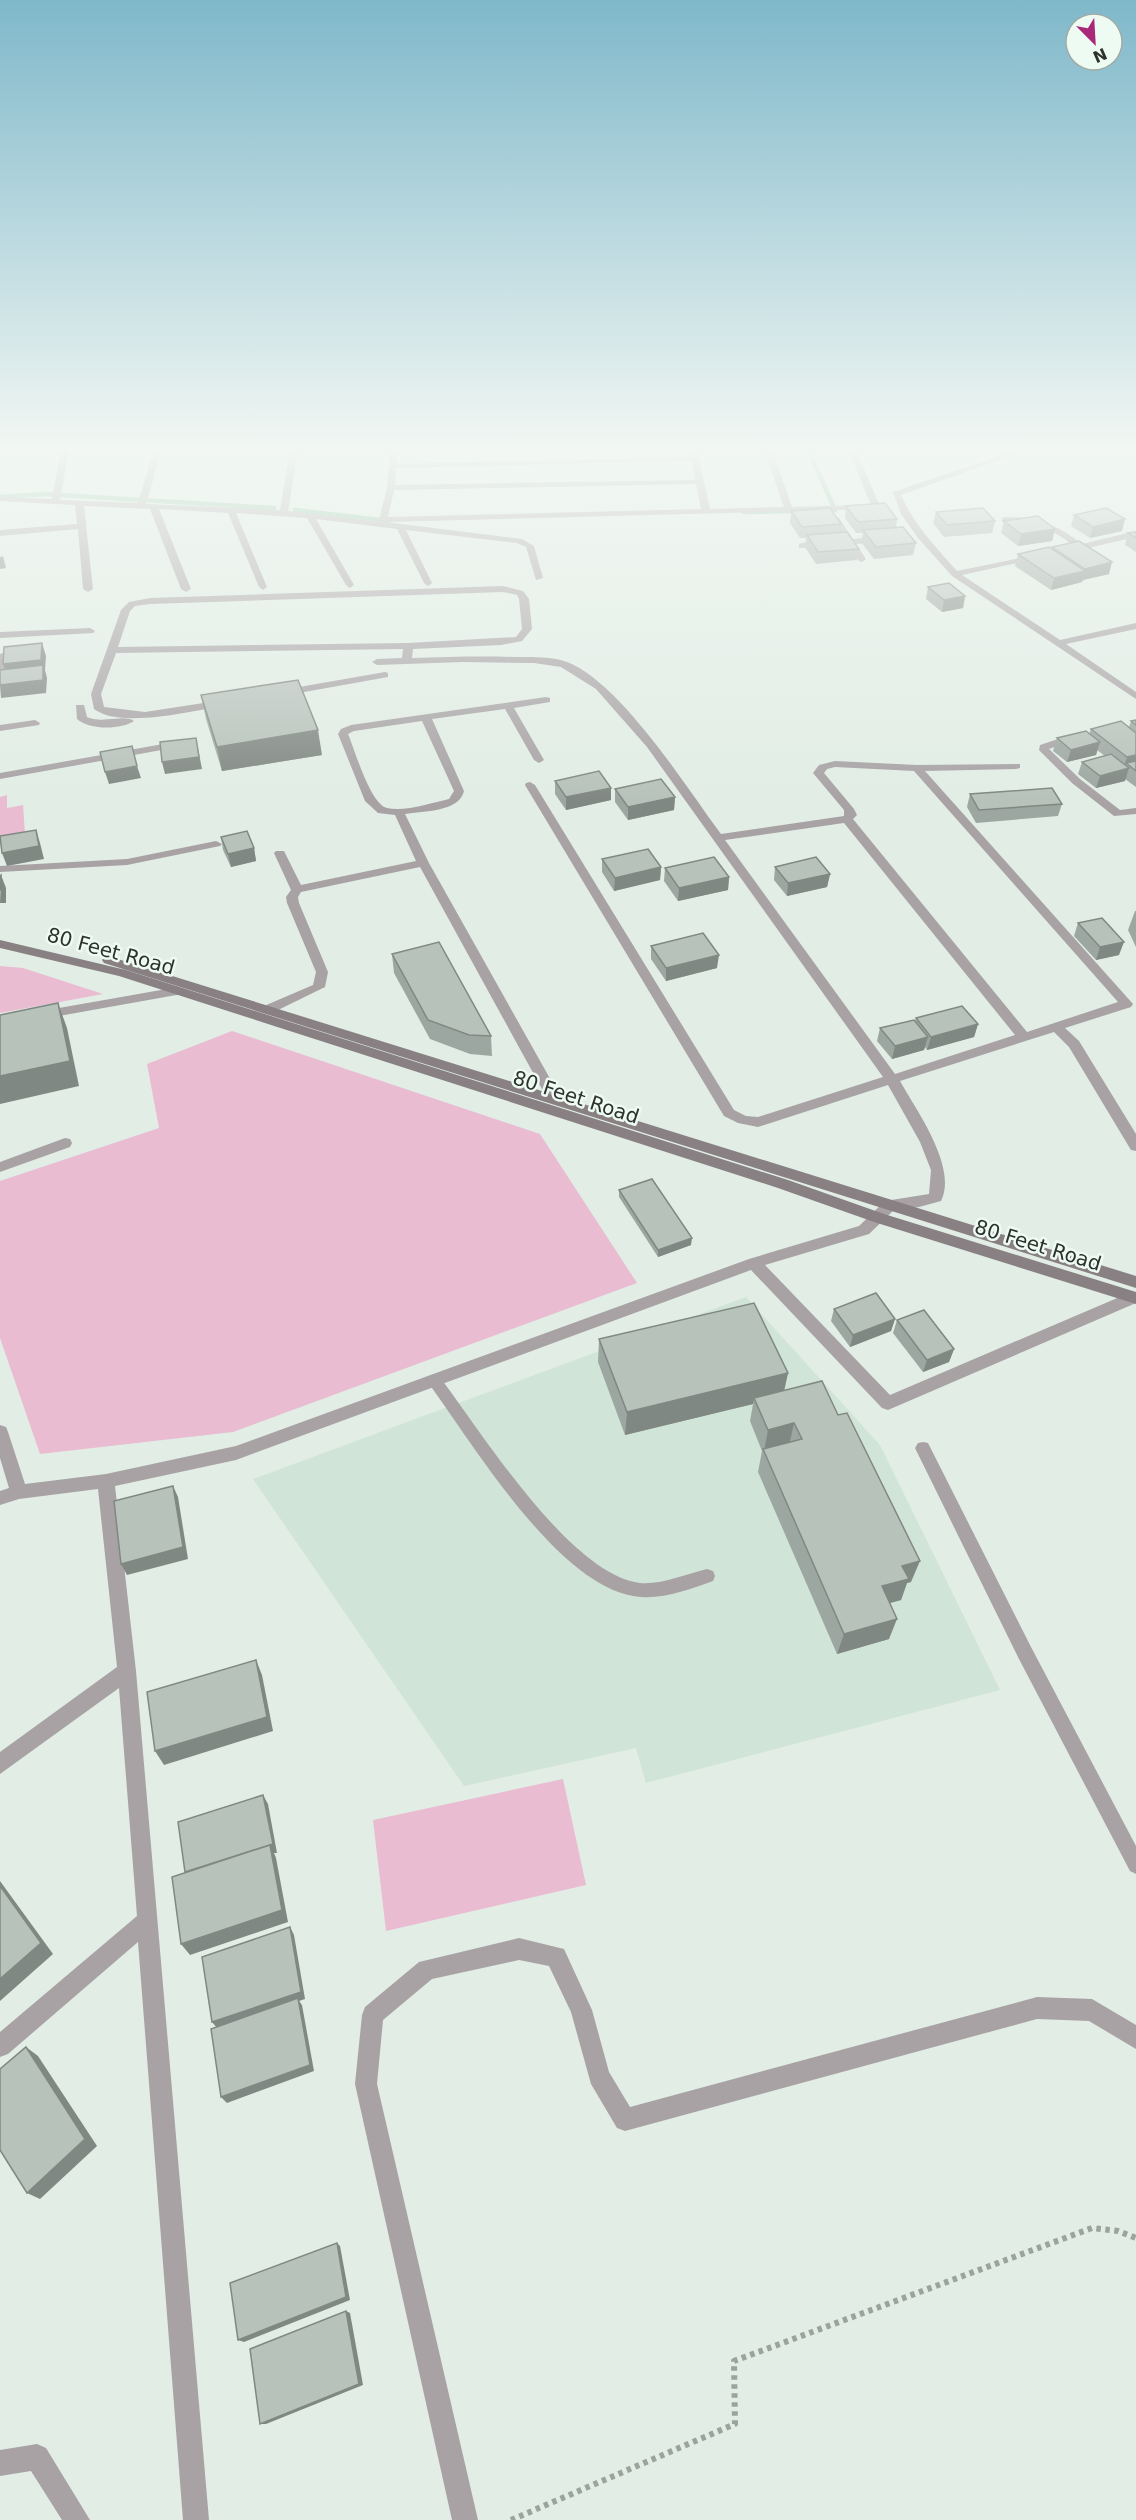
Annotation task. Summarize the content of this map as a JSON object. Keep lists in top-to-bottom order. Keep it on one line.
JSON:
{"streets":{"main road":["80 Feet Road"]},"north":"bottom right"}
